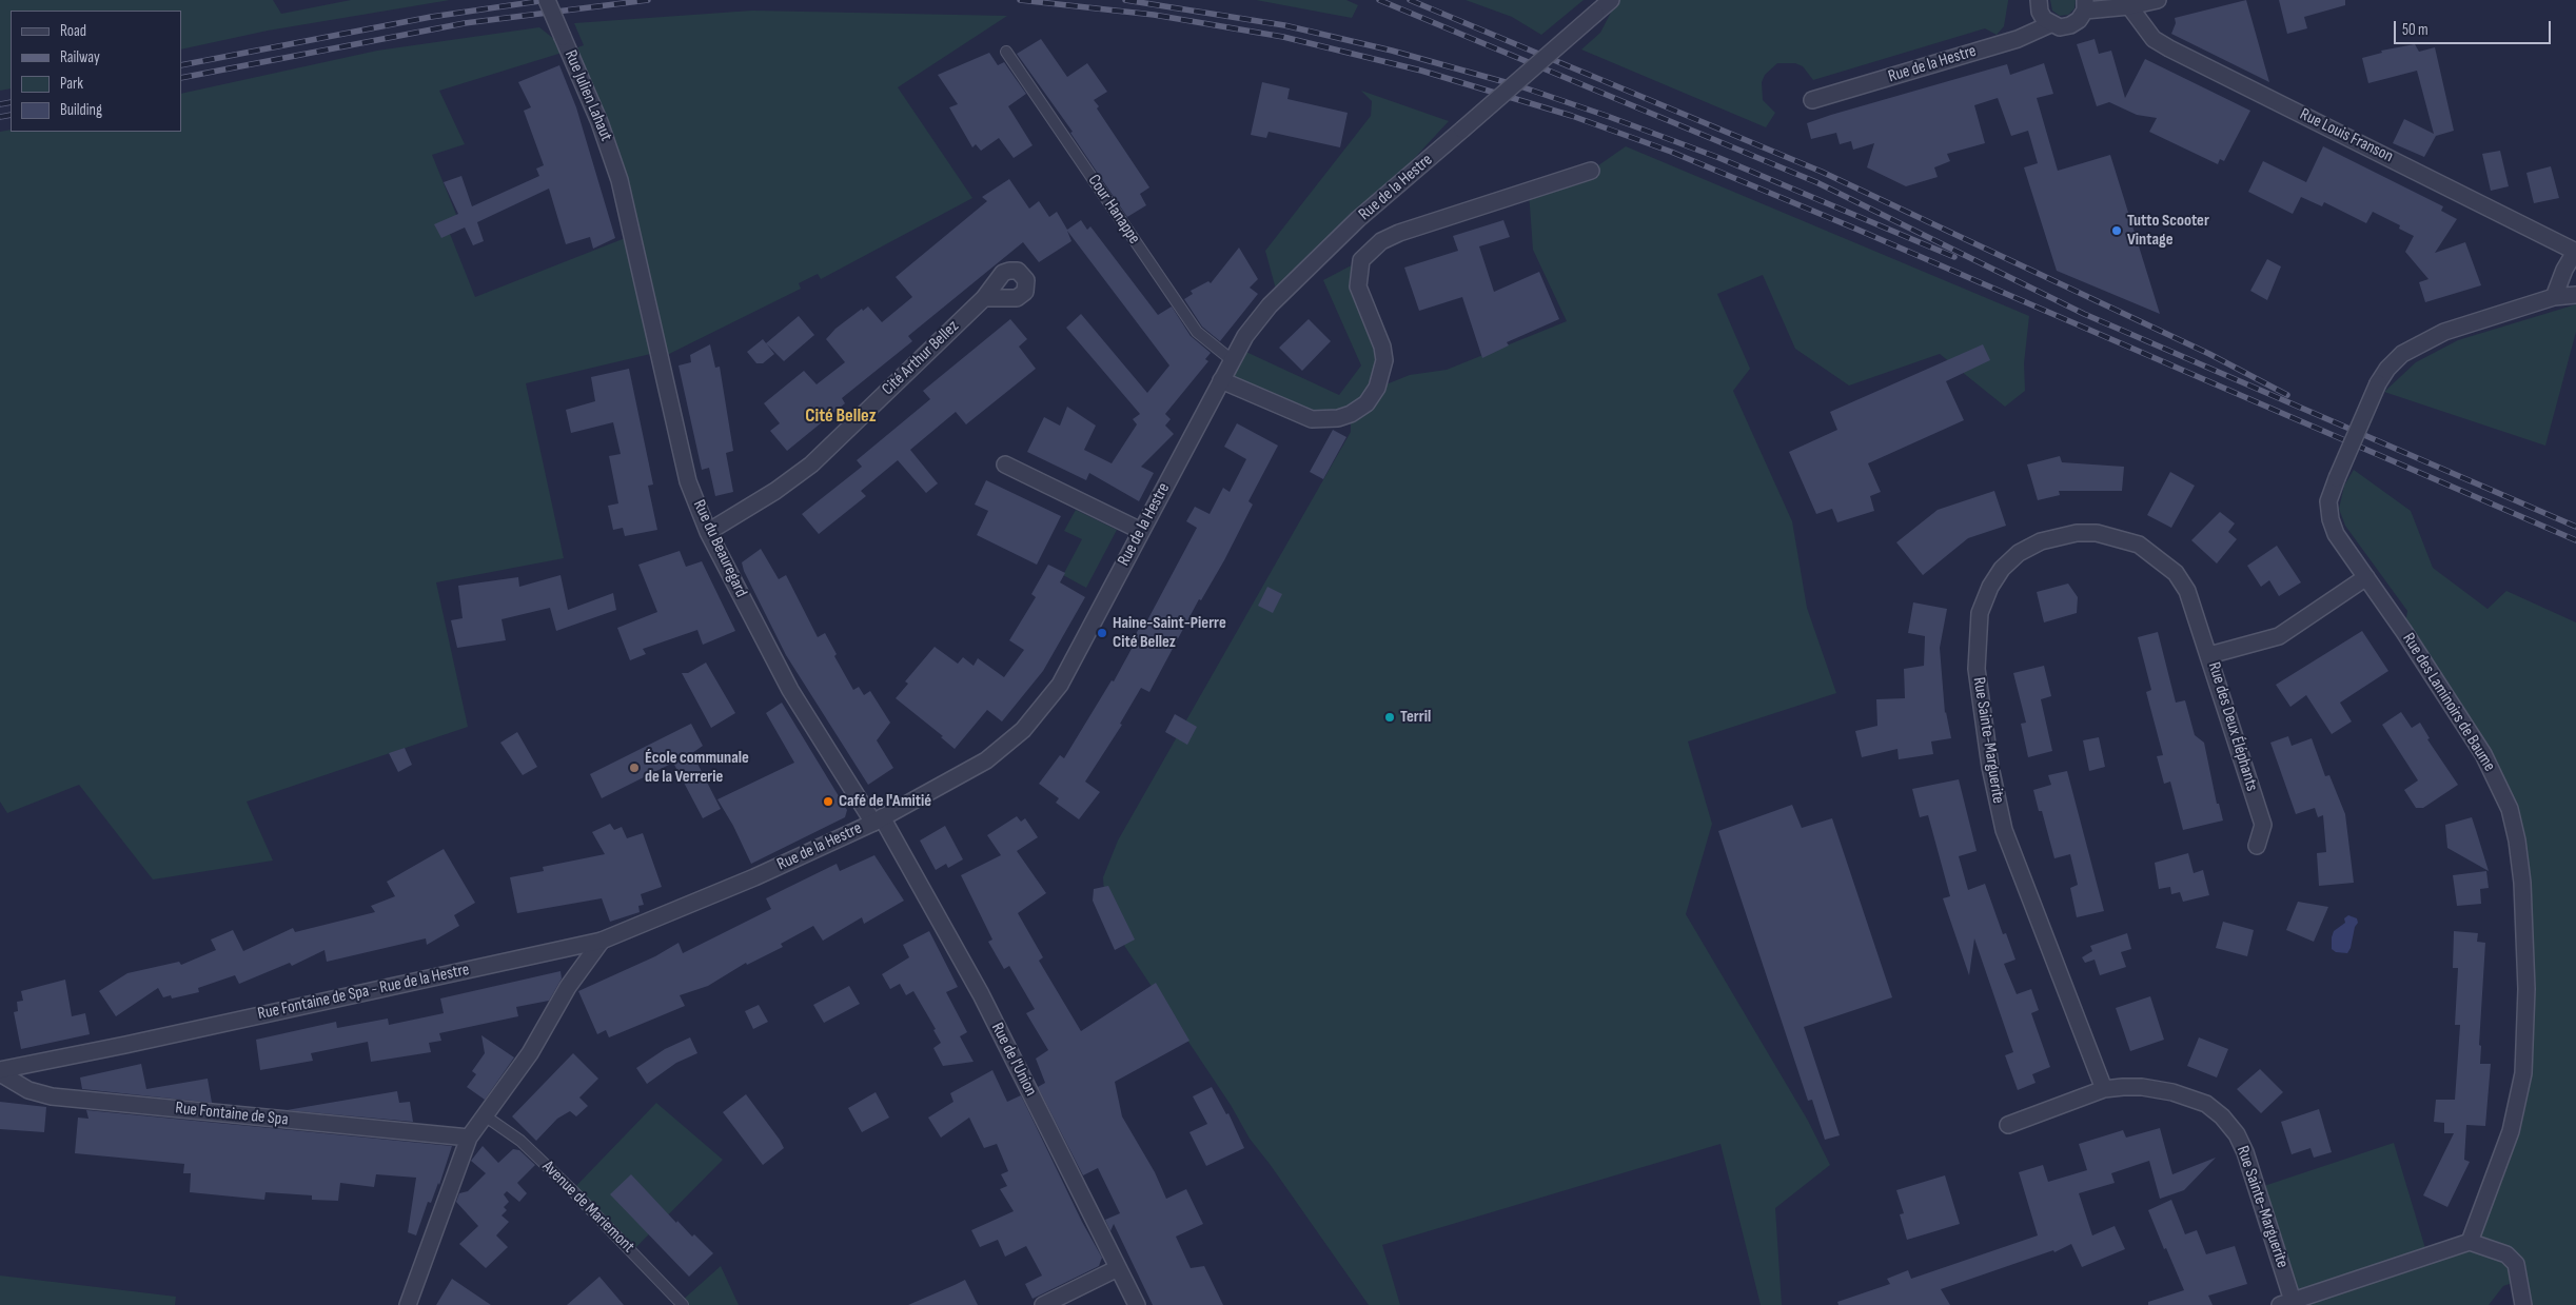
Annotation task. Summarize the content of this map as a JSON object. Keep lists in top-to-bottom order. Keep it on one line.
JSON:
{"streets":{"street":["Rue de la Hestre","Rue Julien Lahaut","Rue Louis Franson","Cité Arthur Bellez","Rue du Beauregard","Rue des Laminoirs de Baume","Rue des Deux Éléphants","Rue Sainte-Marguerite","Rue Fontaine de Spa - Rue de la Hestre","Rue de l'Union","Rue Fontaine de Spa"],"lane":["Cour Hanappe","Avenue de Mariemont"]},"crossings":[["Rue de la Hestre","Rue Louis Franson"],["Rue de la Hestre","Cour Hanappe"],["Rue de la Hestre","Rue du Beauregard"],["Rue de la Hestre","Rue Fontaine de Spa - Rue de la Hestre"],["Rue de la Hestre","Rue de l'Union"],["Rue Julien Lahaut","Rue du Beauregard"],["Cité Arthur Bellez","Rue du Beauregard"],["Rue du Beauregard","Rue de l'Union"],["Rue des Laminoirs de Baume","Rue des Deux Éléphants"],["Rue des Deux Éléphants","Rue Sainte-Marguerite"],["Rue Fontaine de Spa - Rue de la Hestre","Rue Fontaine de Spa"]],"districts":["Cité Bellez"],"places":["Tutto Scooter Vintage","Haine-Saint-Pierre Cité Bellez","Terril","École communale de la Verrerie","Café de l'Amitié"],"legend":["Road","Railway","Park","Building"],"scale_bar":"50 m"}
